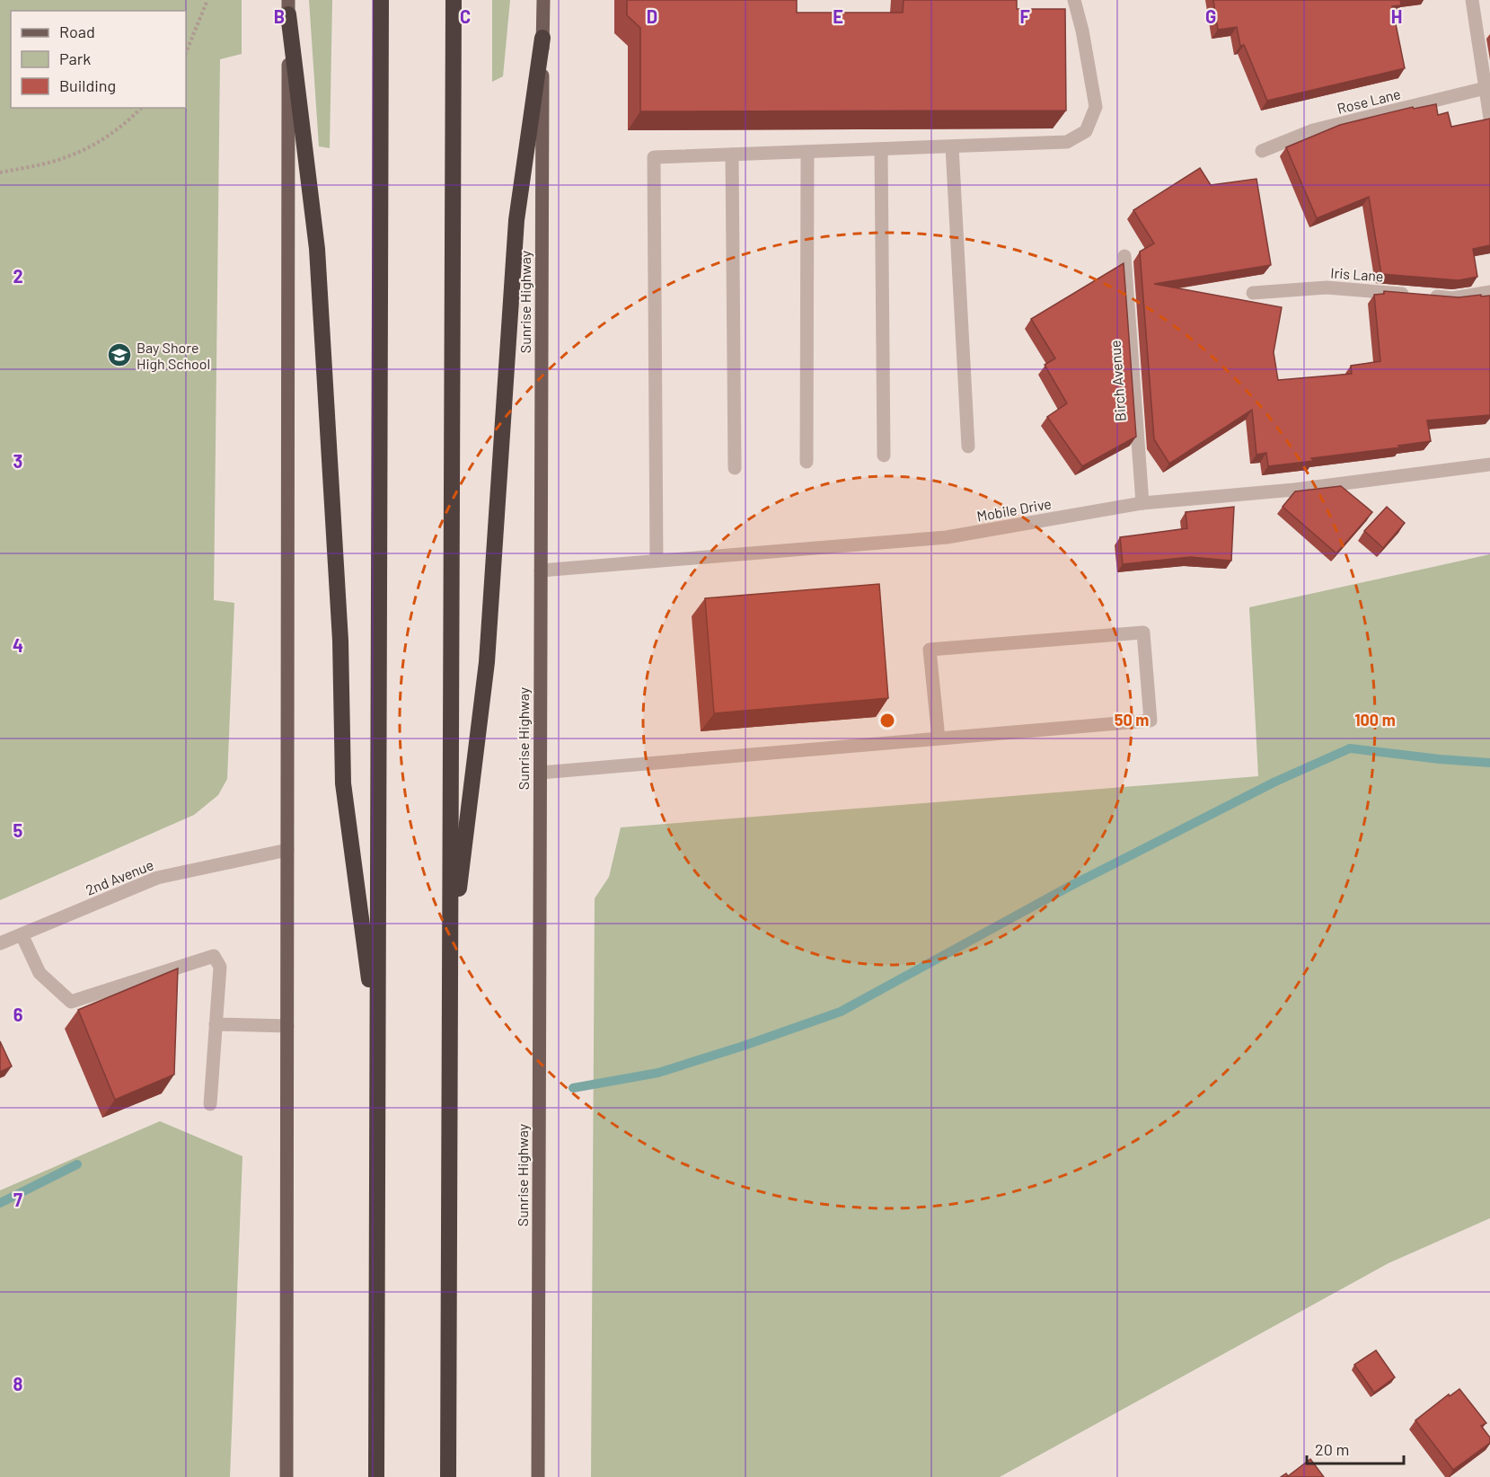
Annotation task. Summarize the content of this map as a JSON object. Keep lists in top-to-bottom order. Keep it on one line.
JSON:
{"streets":{"main road":["Sunrise Highway"],"street":["Rose Lane","Iris Lane","Birch Avenue","Mobile Drive","2nd Avenue"]},"crossings":[["Sunrise Highway","Mobile Drive"],["Birch Avenue","Mobile Drive"]],"places":{"school or university":["Bay Shore High School"]},"legend":["Road","Park","Building"],"scale_bar":"20 m","grid":{"columns":["B","C","D","E","F","G","H"],"rows":["2","3","4","5","6","7","8"]},"rings":["50 m","100 m"]}
